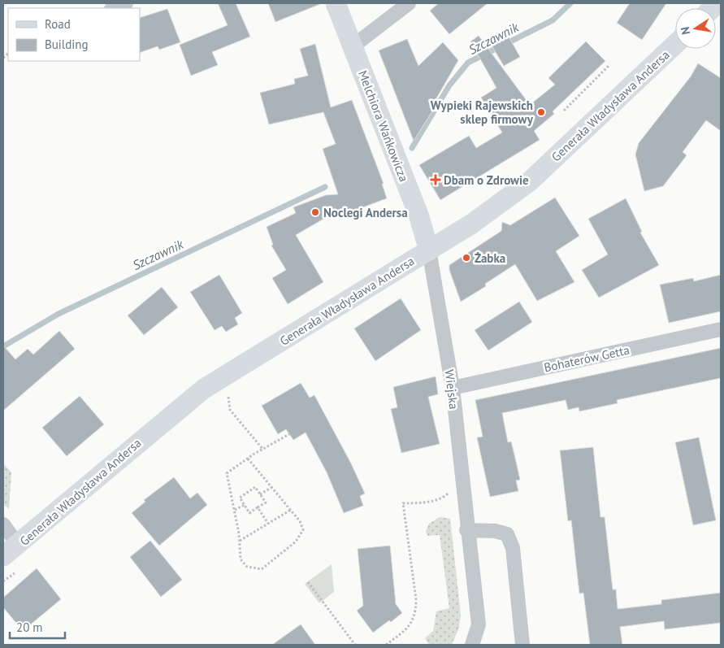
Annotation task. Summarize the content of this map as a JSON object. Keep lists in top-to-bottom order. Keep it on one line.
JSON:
{"streets":{"street":["Generała Władysława Andersa","Melchiora Wańkowicza","Bohaterów Getta","Wiejska"]},"crossings":[["Generała Władysława Andersa","Melchiora Wańkowicza"],["Generała Władysława Andersa","Wiejska"],["Melchiora Wańkowicza","Wiejska"],["Bohaterów Getta","Wiejska"]],"water":["Szczawnik"],"places":{"other":["Wypieki Rajewskich sklep firmowy","Noclegi Andersa","Żabka"],"health":["Dbam o Zdrowie"]},"legend":["Road","Building"],"scale_bar":"20 m","north":"left"}
